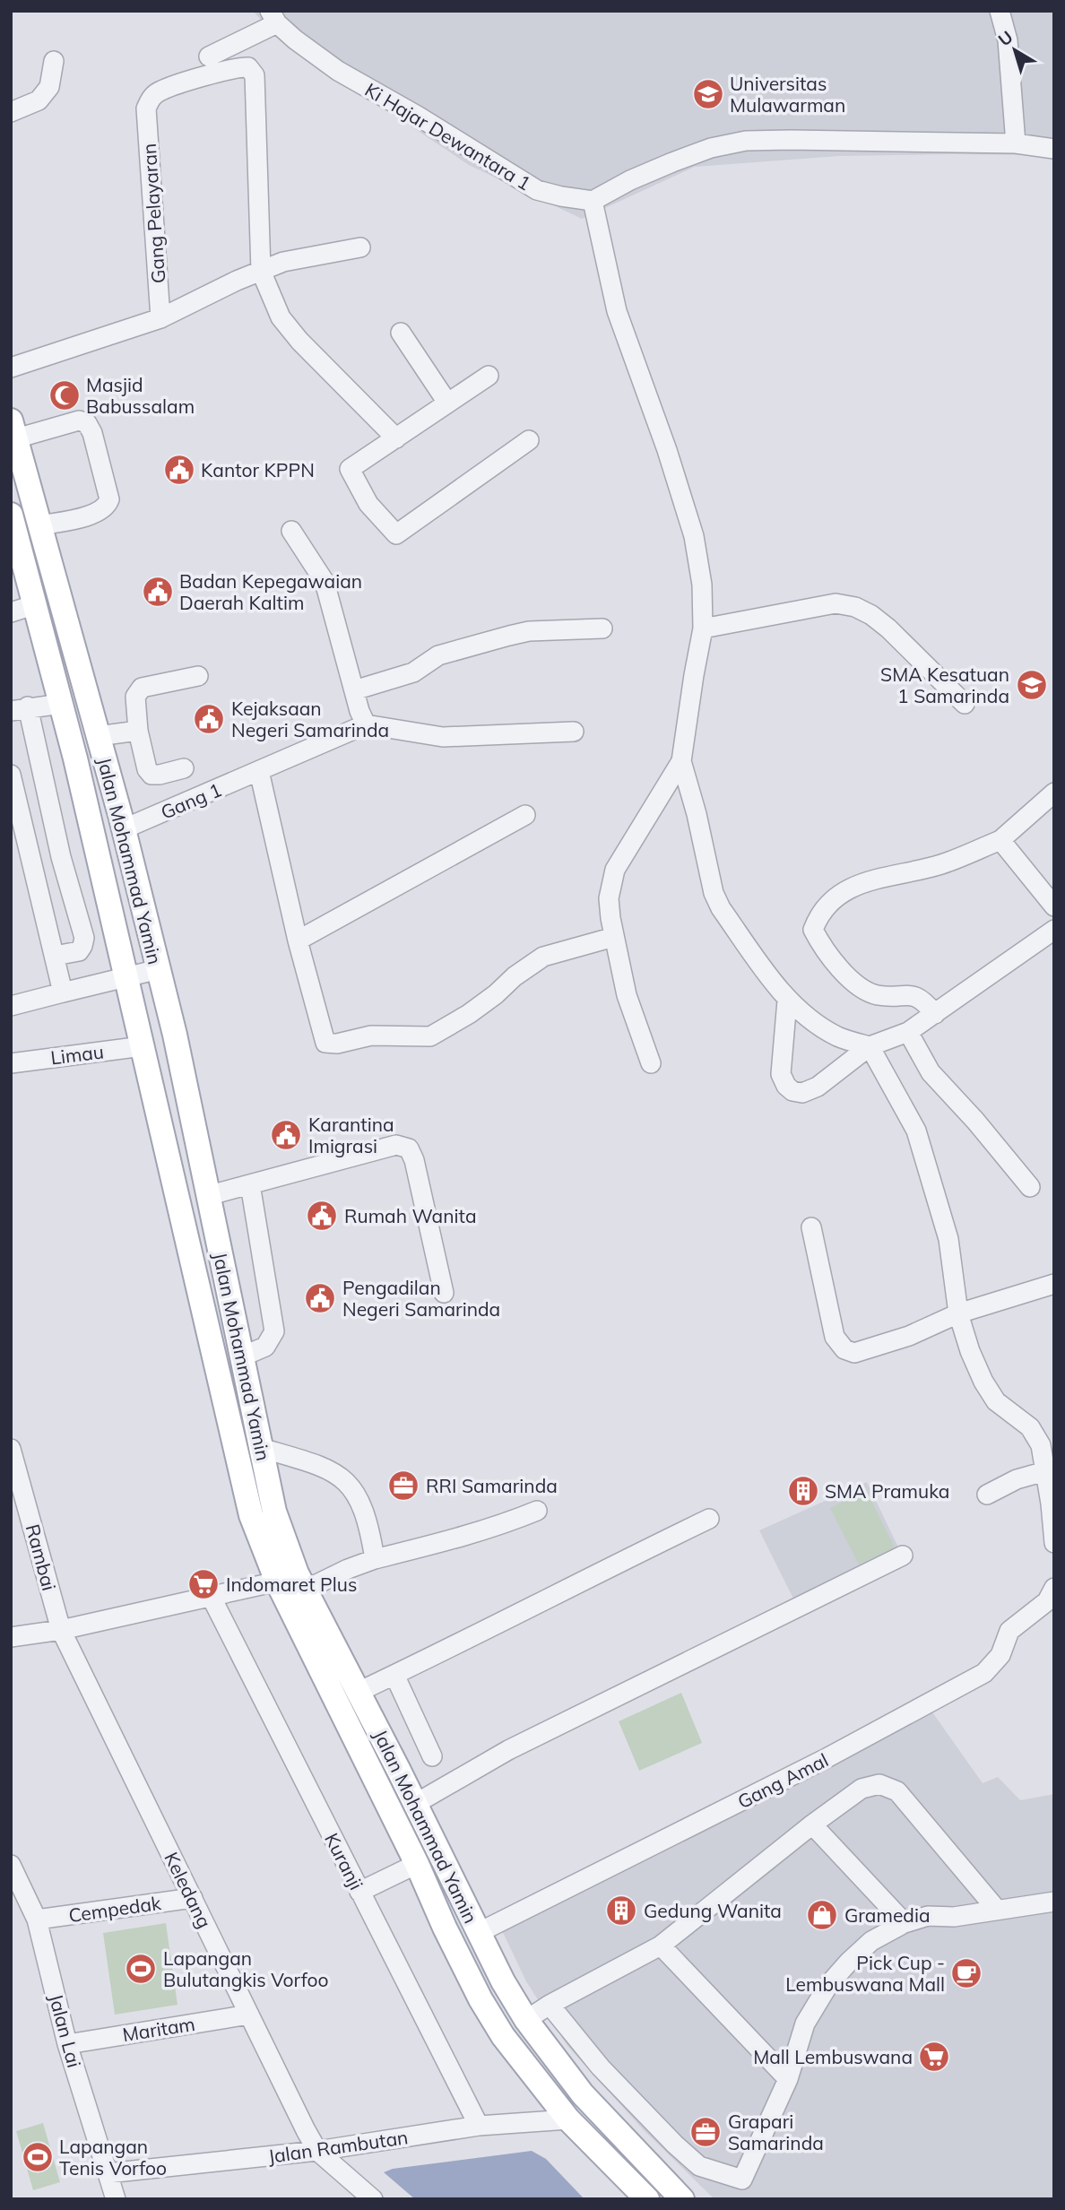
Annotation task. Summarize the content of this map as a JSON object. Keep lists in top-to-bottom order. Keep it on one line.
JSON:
{"streets":{"main road":["Jalan Mohammad Yamin"],"street":["Ki Hajar Dewantara 1","Gang Pelayaran","Gang 1","Limau","Rambai","Gang Amal","Kuranji","Keledang","Cempedak","Maritam","Jalan Lai","Jalan Rambutan"]},"crossings":[["Gang 1","Jalan Mohammad Yamin"],["Jalan Mohammad Yamin","Limau"],["Jalan Mohammad Yamin","Gang Amal"],["Jalan Mohammad Yamin","Jalan Rambutan"],["Rambai","Keledang"],["Kuranji","Jalan Rambutan"],["Keledang","Cempedak"],["Keledang","Maritam"],["Keledang","Jalan Rambutan"],["Cempedak","Jalan Lai"],["Maritam","Jalan Lai"],["Jalan Lai","Jalan Rambutan"]],"places":{"school or university":["Universitas Mulawarman","SMA Kesatuan 1 Samarinda"],"mosque":["Masjid Babussalam"],"public building":["Kantor KPPN","Badan Kepegawaian Daerah Kaltim","Kejaksaan Negeri Samarinda","Karantina Imigrasi","Rumah Wanita","Pengadilan Negeri Samarinda"],"office":["RRI Samarinda","Grapari Samarinda"],"building":["SMA Pramuka","Gedung Wanita"],"supermarket":["Indomaret Plus","Mall Lembuswana"],"shop":["Gramedia"],"sports":["Lapangan Bulutangkis Vorfoo","Lapangan Tenis Vorfoo"],"cafe":["Pick Cup - Lembuswana Mall"]},"north":"top left"}
